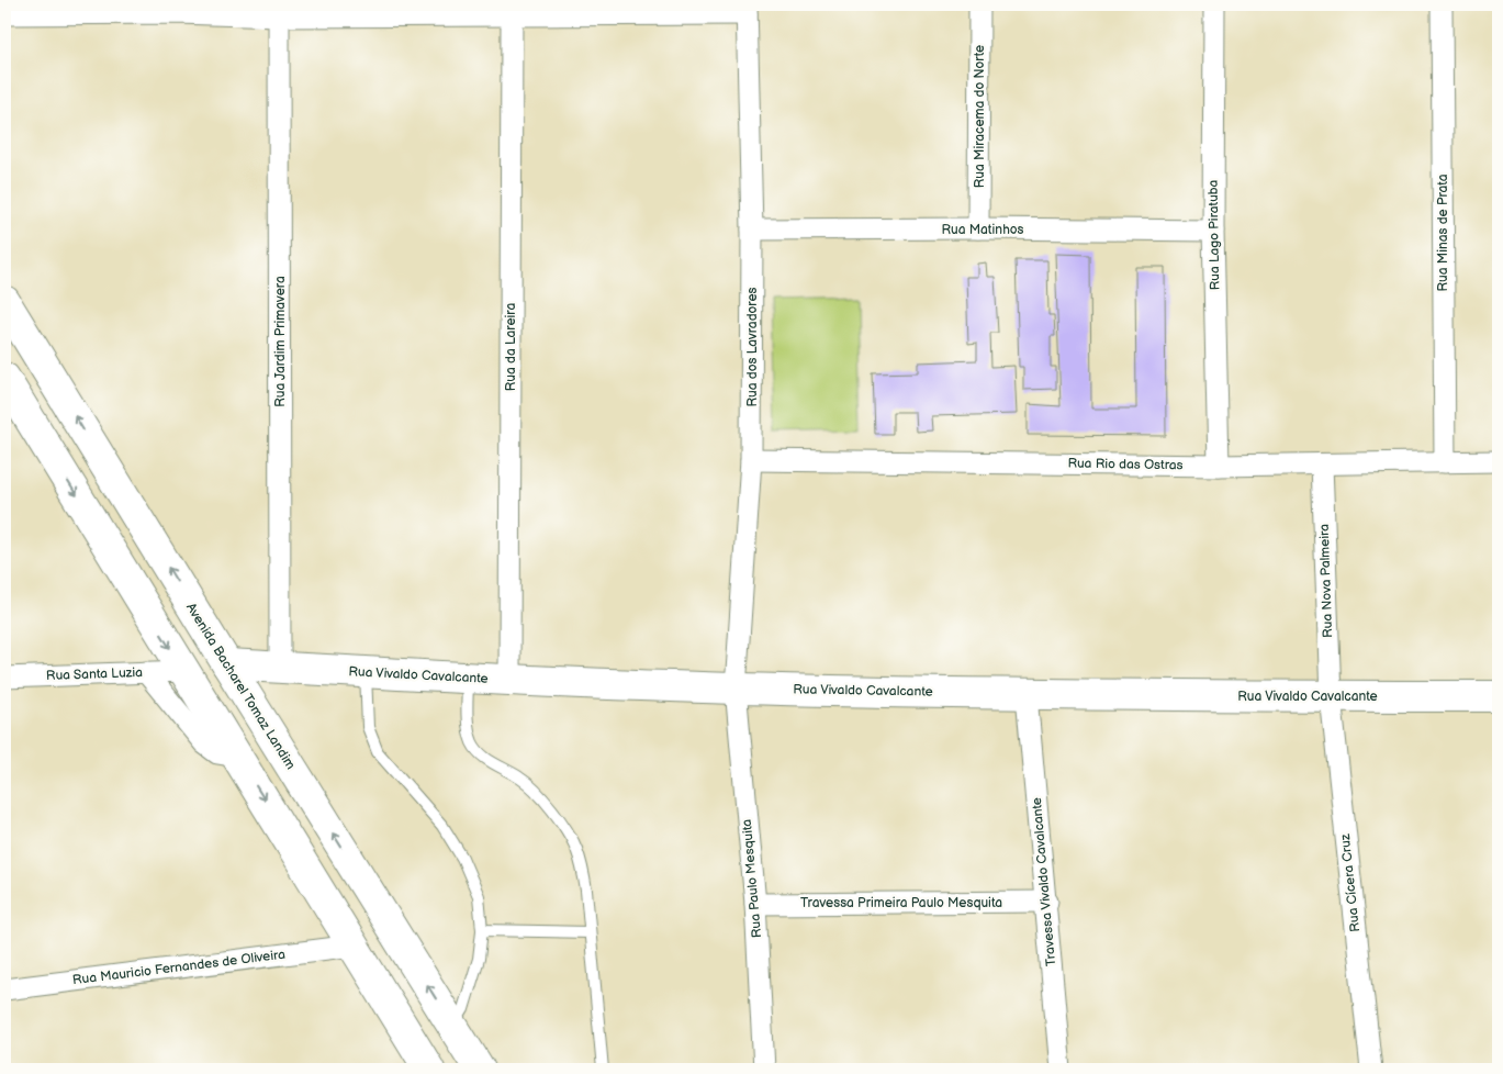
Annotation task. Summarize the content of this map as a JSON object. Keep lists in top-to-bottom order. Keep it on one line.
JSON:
{"streets":{"main road":["Rua Vivaldo Cavalcante","Avenida Bacharel Tomaz Landim"],"street":["Rua Miracema do Norte","Rua Matinhos","Rua Minas de Prata","Rua Lago Piratuba","Rua Jardim Primavera","Rua da Lareira","Rua dos Lavradores","Rua Rio das Ostras","Rua Nova Palmeira","Rua Santa Luzia","Rua Paulo Mesquita","Travessa Vivaldo Cavalcante","Rua Cícera Cruz","Travessa Primeira Paulo Mesquita","Rua Mauricio Fernandes de Oliveira"]},"crossings":[["Rua Miracema do Norte","Rua Matinhos"],["Rua Matinhos","Rua Lago Piratuba"],["Rua Matinhos","Rua dos Lavradores"],["Rua Minas de Prata","Rua Rio das Ostras"],["Rua Lago Piratuba","Rua Rio das Ostras"],["Rua Jardim Primavera","Rua Vivaldo Cavalcante"],["Rua da Lareira","Rua Vivaldo Cavalcante"],["Rua dos Lavradores","Rua Rio das Ostras"],["Rua dos Lavradores","Rua Vivaldo Cavalcante"],["Rua dos Lavradores","Rua Paulo Mesquita"],["Rua Rio das Ostras","Rua Nova Palmeira"],["Rua Nova Palmeira","Rua Vivaldo Cavalcante"],["Rua Nova Palmeira","Rua Cícera Cruz"],["Rua Vivaldo Cavalcante","Avenida Bacharel Tomaz Landim"],["Rua Vivaldo Cavalcante","Rua Paulo Mesquita"],["Rua Vivaldo Cavalcante","Travessa Vivaldo Cavalcante"],["Rua Vivaldo Cavalcante","Rua Cícera Cruz"],["Rua Paulo Mesquita","Travessa Primeira Paulo Mesquita"],["Travessa Vivaldo Cavalcante","Travessa Primeira Paulo Mesquita"]]}
